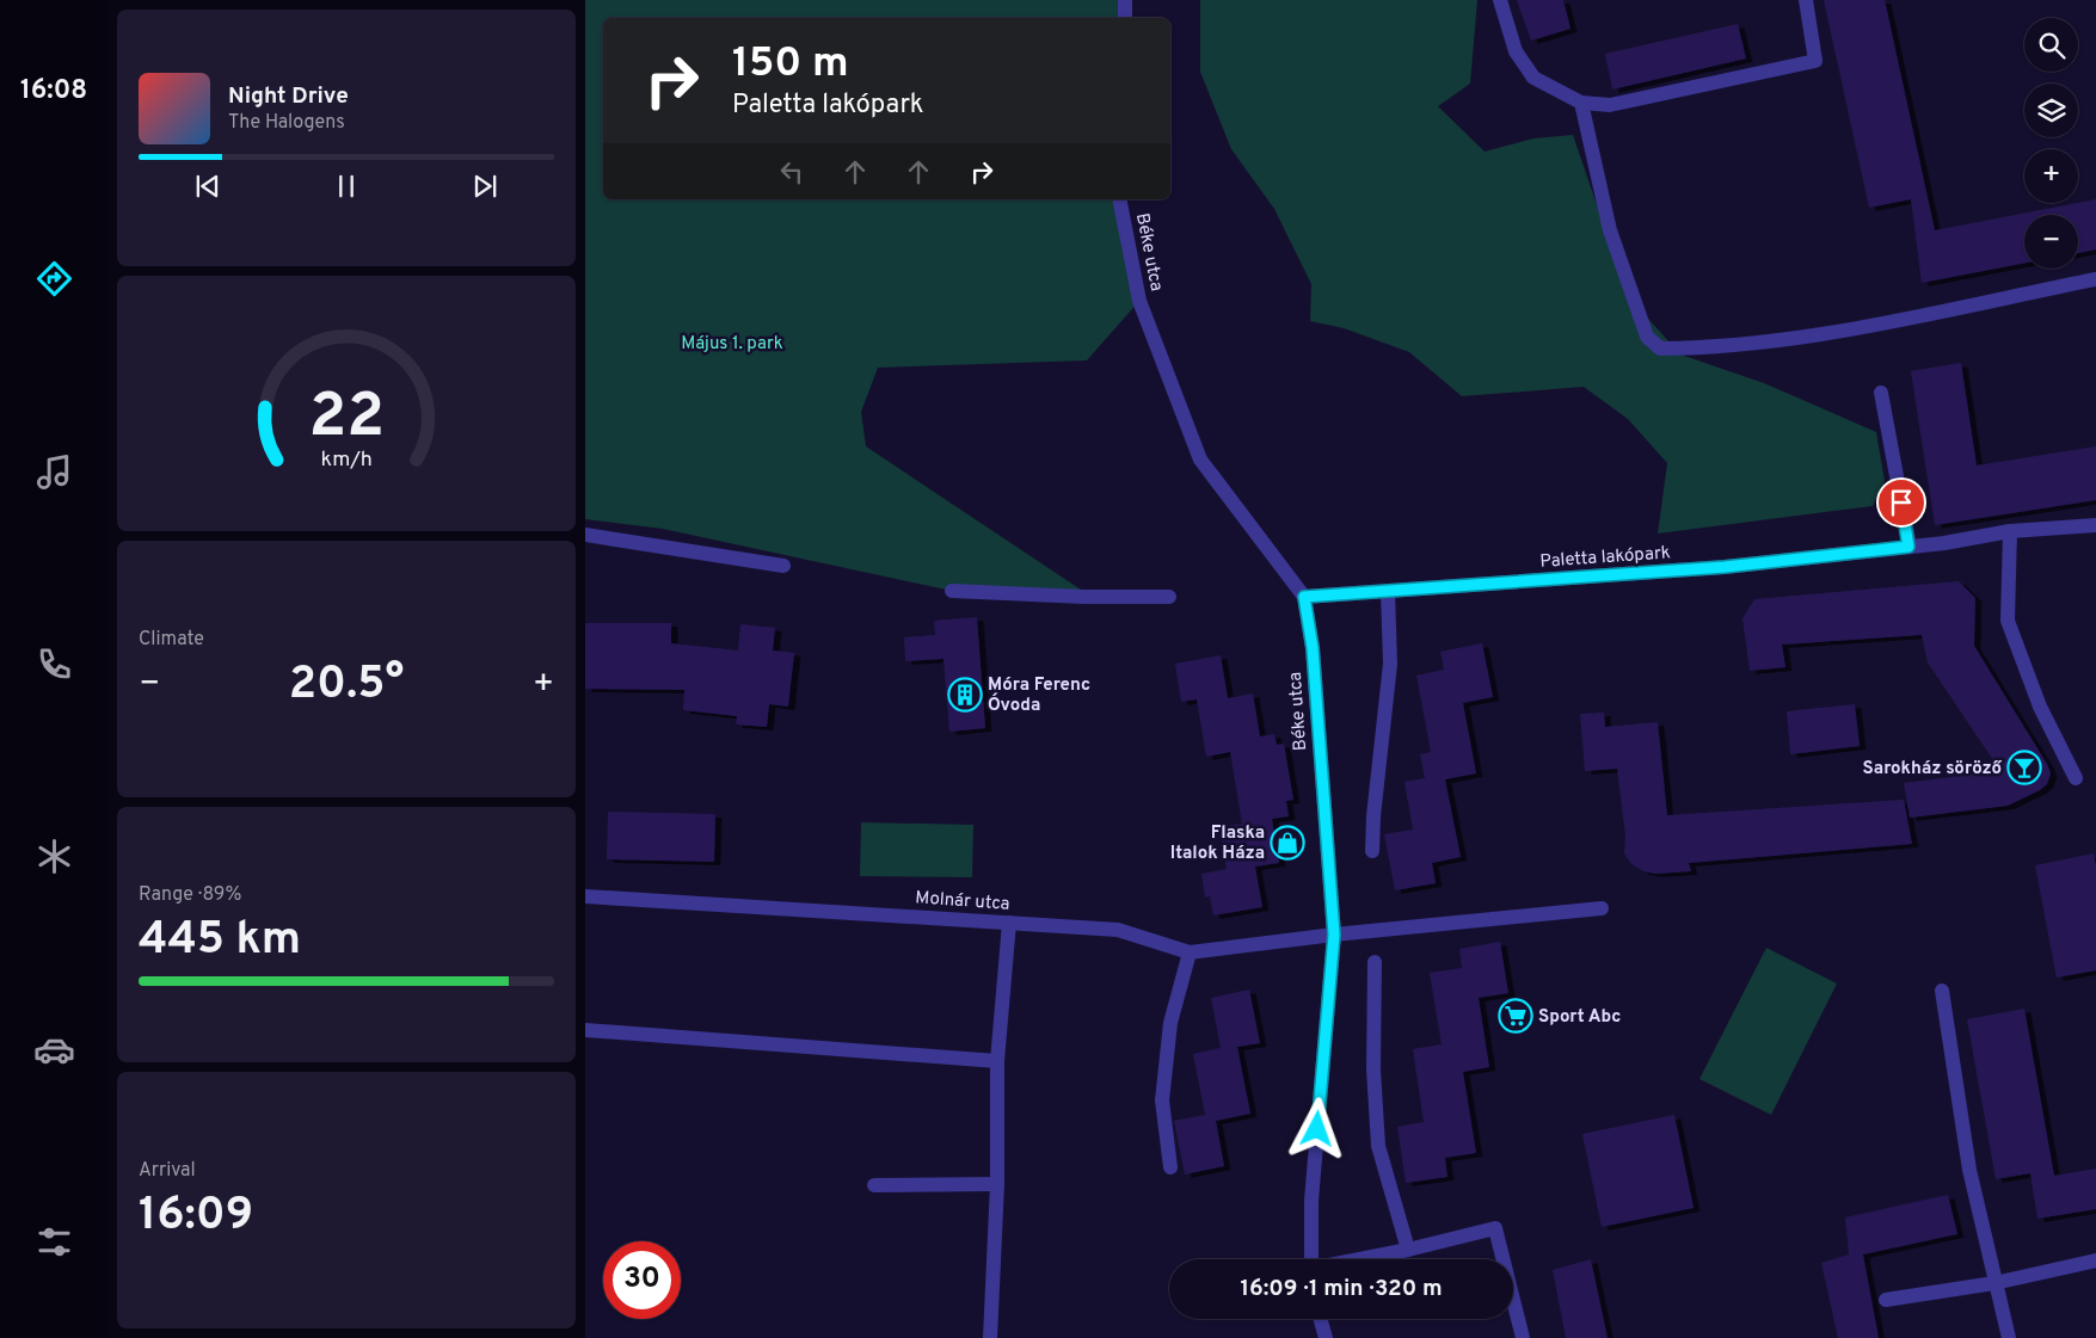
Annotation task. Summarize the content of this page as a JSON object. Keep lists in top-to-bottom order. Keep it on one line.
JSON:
{"streets":{"street":["Béke utca","Paletta lakópark","Molnár utca"]},"crossings":[["Béke utca","Paletta lakópark"],["Béke utca","Molnár utca"]],"parks":["Május 1. park"],"places":{"building":["Móra Ferenc Óvoda"],"bar":["Sarokház söröző"],"shop":["Flaska Italok Háza"],"supermarket":["Sport Abc"]},"page":{"tabs":"16:08","map_buttons":["+","−"],"turn":["150 m","Paletta lakópark"],"song":["Night Drive","The Halogens"],"tile":["Climate",["Range · 89%","445 km"],["Arrival","16:09"]],"heat":["−","20.5°","+"],"limit":"30","trip":"16:09 · 1 min · 320 m","gauge":["22","km/h"]}}
